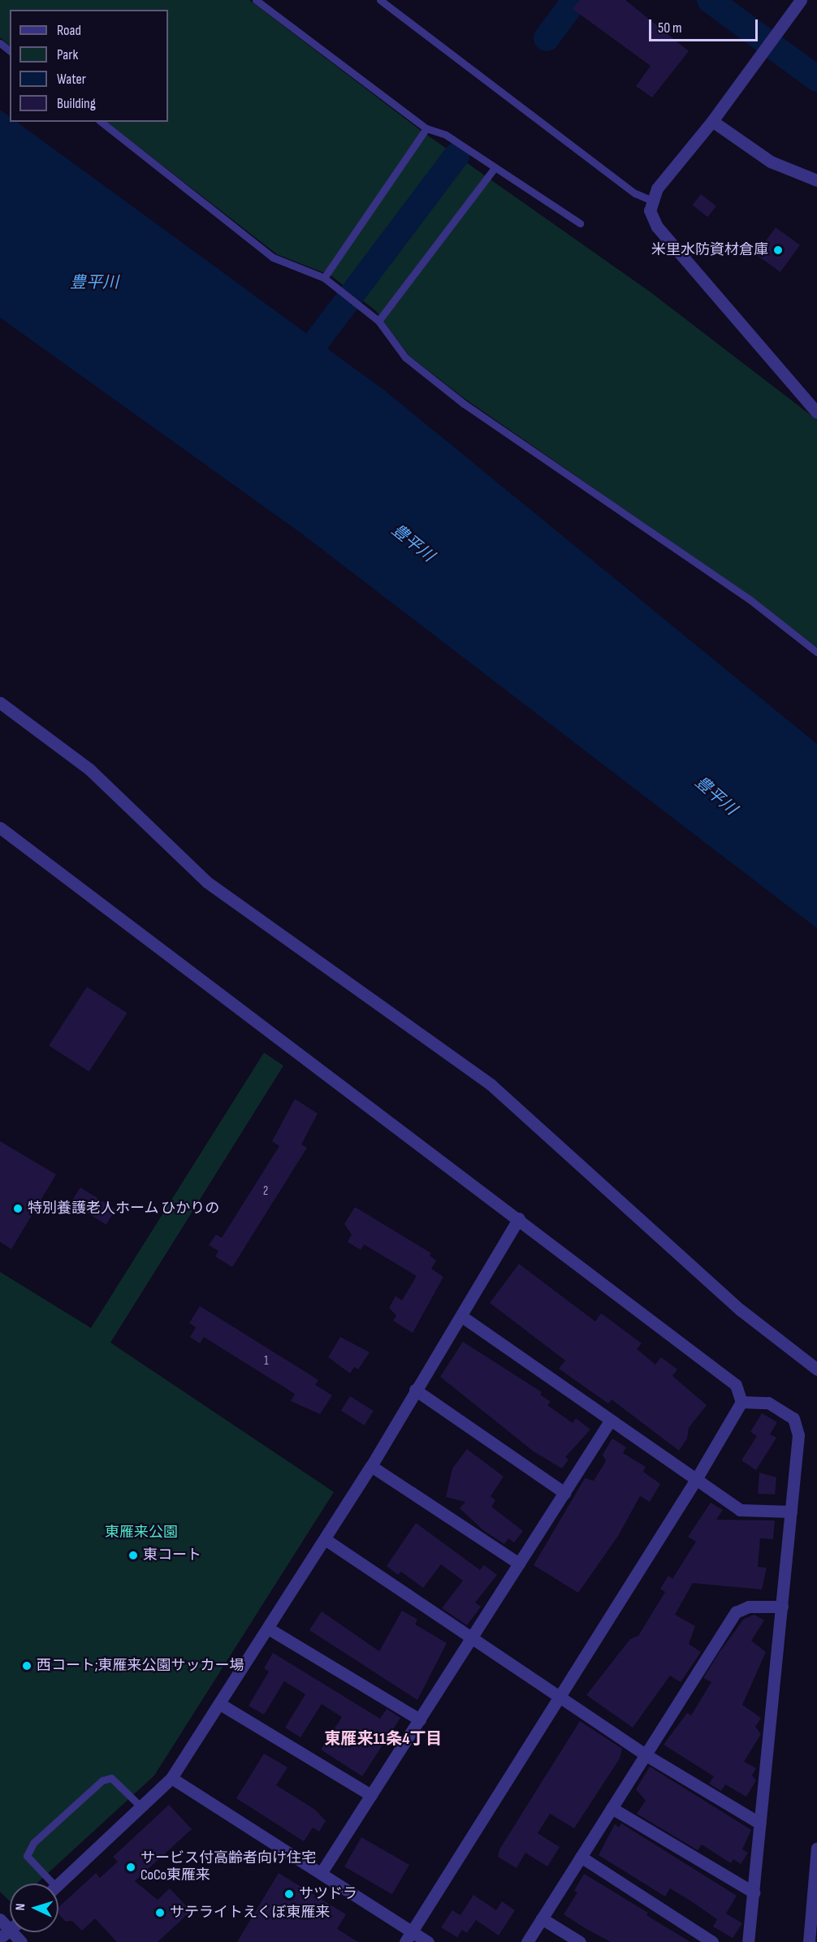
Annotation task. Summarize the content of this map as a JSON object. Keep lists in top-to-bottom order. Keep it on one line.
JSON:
{"districts":["東雁来11条4丁目"],"water":["豊平川"],"parks":["東雁来公園"],"places":["米里水防資材倉庫","特別養護老人ホーム ひかりの","東コート","西コート;東雁来公園サッカー場","サービス付高齢者向け住宅 CoCo東雁来","サツドラ","サテライトえくぼ東雁来"],"house_numbers":["2","1"],"legend":["Road","Park","Water","Building"],"scale_bar":"50 m","north":"left"}
